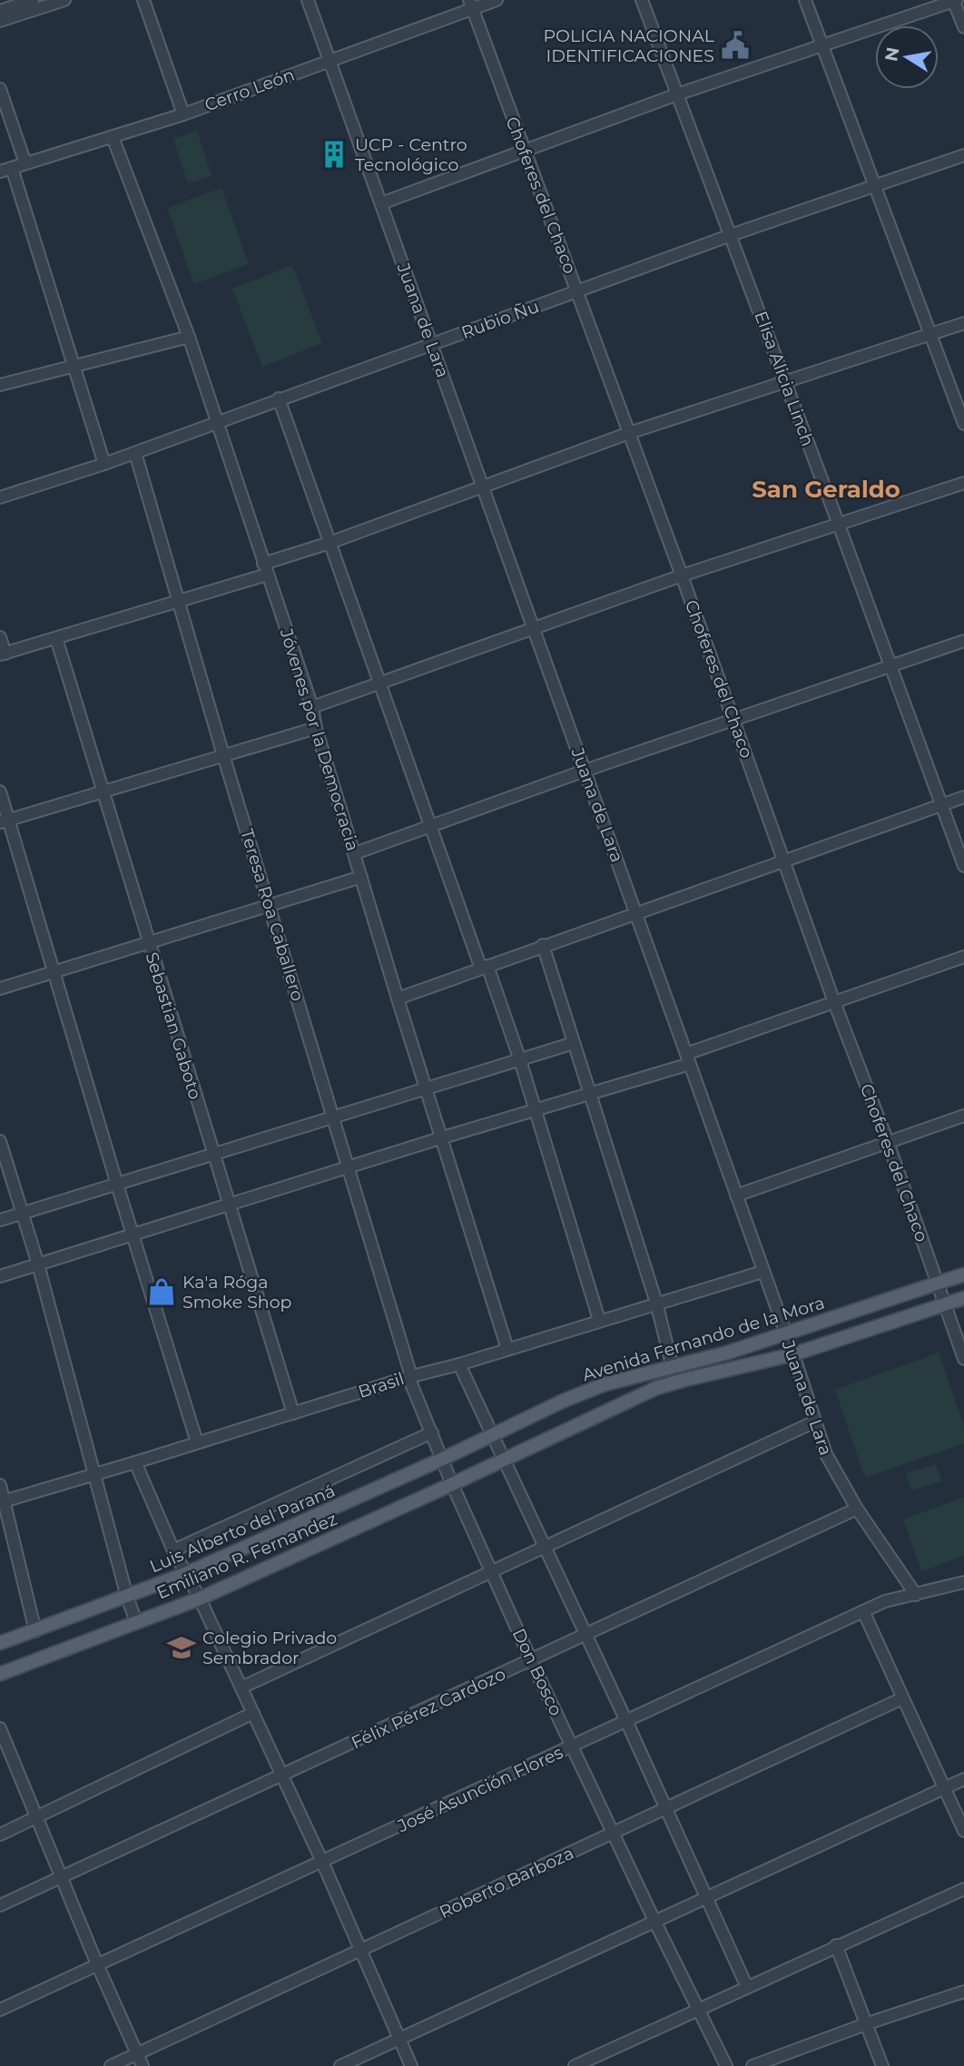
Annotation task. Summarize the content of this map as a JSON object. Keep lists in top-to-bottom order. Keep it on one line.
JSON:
{"streets":{"main road":["Avenida Fernando de la Mora","Luis Alberto del Paraná","Emiliano R. Fernandez"],"street":["Cerro León","Choferes del Chaco","Rubio Ñu","Juana de Lara","Elisa Alicia Linch","Jóvenes por la Democracia","Teresa Roa Caballero","Sebastian Gaboto","Brasil","Don Bosco","Félix Pérez Cardozo","José Asunción Flores","Roberto Barboza"]},"crossings":[["Cerro León","Choferes del Chaco"],["Cerro León","Juana de Lara"],["Cerro León","Jóvenes por la Democracia"],["Choferes del Chaco","Rubio Ñu"],["Choferes del Chaco","Avenida Fernando de la Mora"],["Rubio Ñu","Juana de Lara"],["Rubio Ñu","Elisa Alicia Linch"],["Rubio Ñu","Jóvenes por la Democracia"],["Rubio Ñu","Teresa Roa Caballero"],["Juana de Lara","Avenida Fernando de la Mora"],["Juana de Lara","Brasil"],["Juana de Lara","Félix Pérez Cardozo"],["Juana de Lara","José Asunción Flores"],["Jóvenes por la Democracia","Brasil"],["Teresa Roa Caballero","Brasil"],["Teresa Roa Caballero","Don Bosco"],["Sebastian Gaboto","Brasil"],["Avenida Fernando de la Mora","Luis Alberto del Paraná"],["Avenida Fernando de la Mora","Emiliano R. Fernandez"],["Brasil","Don Bosco"],["Luis Alberto del Paraná","Don Bosco"],["Emiliano R. Fernandez","Don Bosco"],["Don Bosco","Félix Pérez Cardozo"],["Don Bosco","José Asunción Flores"],["Don Bosco","Roberto Barboza"]],"districts":["San Geraldo"],"places":{"public building":["POLICIA NACIONAL IDENTIFICACIONES"],"building":["UCP - Centro Tecnológico"],"shop":["Ka'a Róga Smoke Shop"],"school or university":["Colegio Privado Sembrador"]},"north":"left"}
